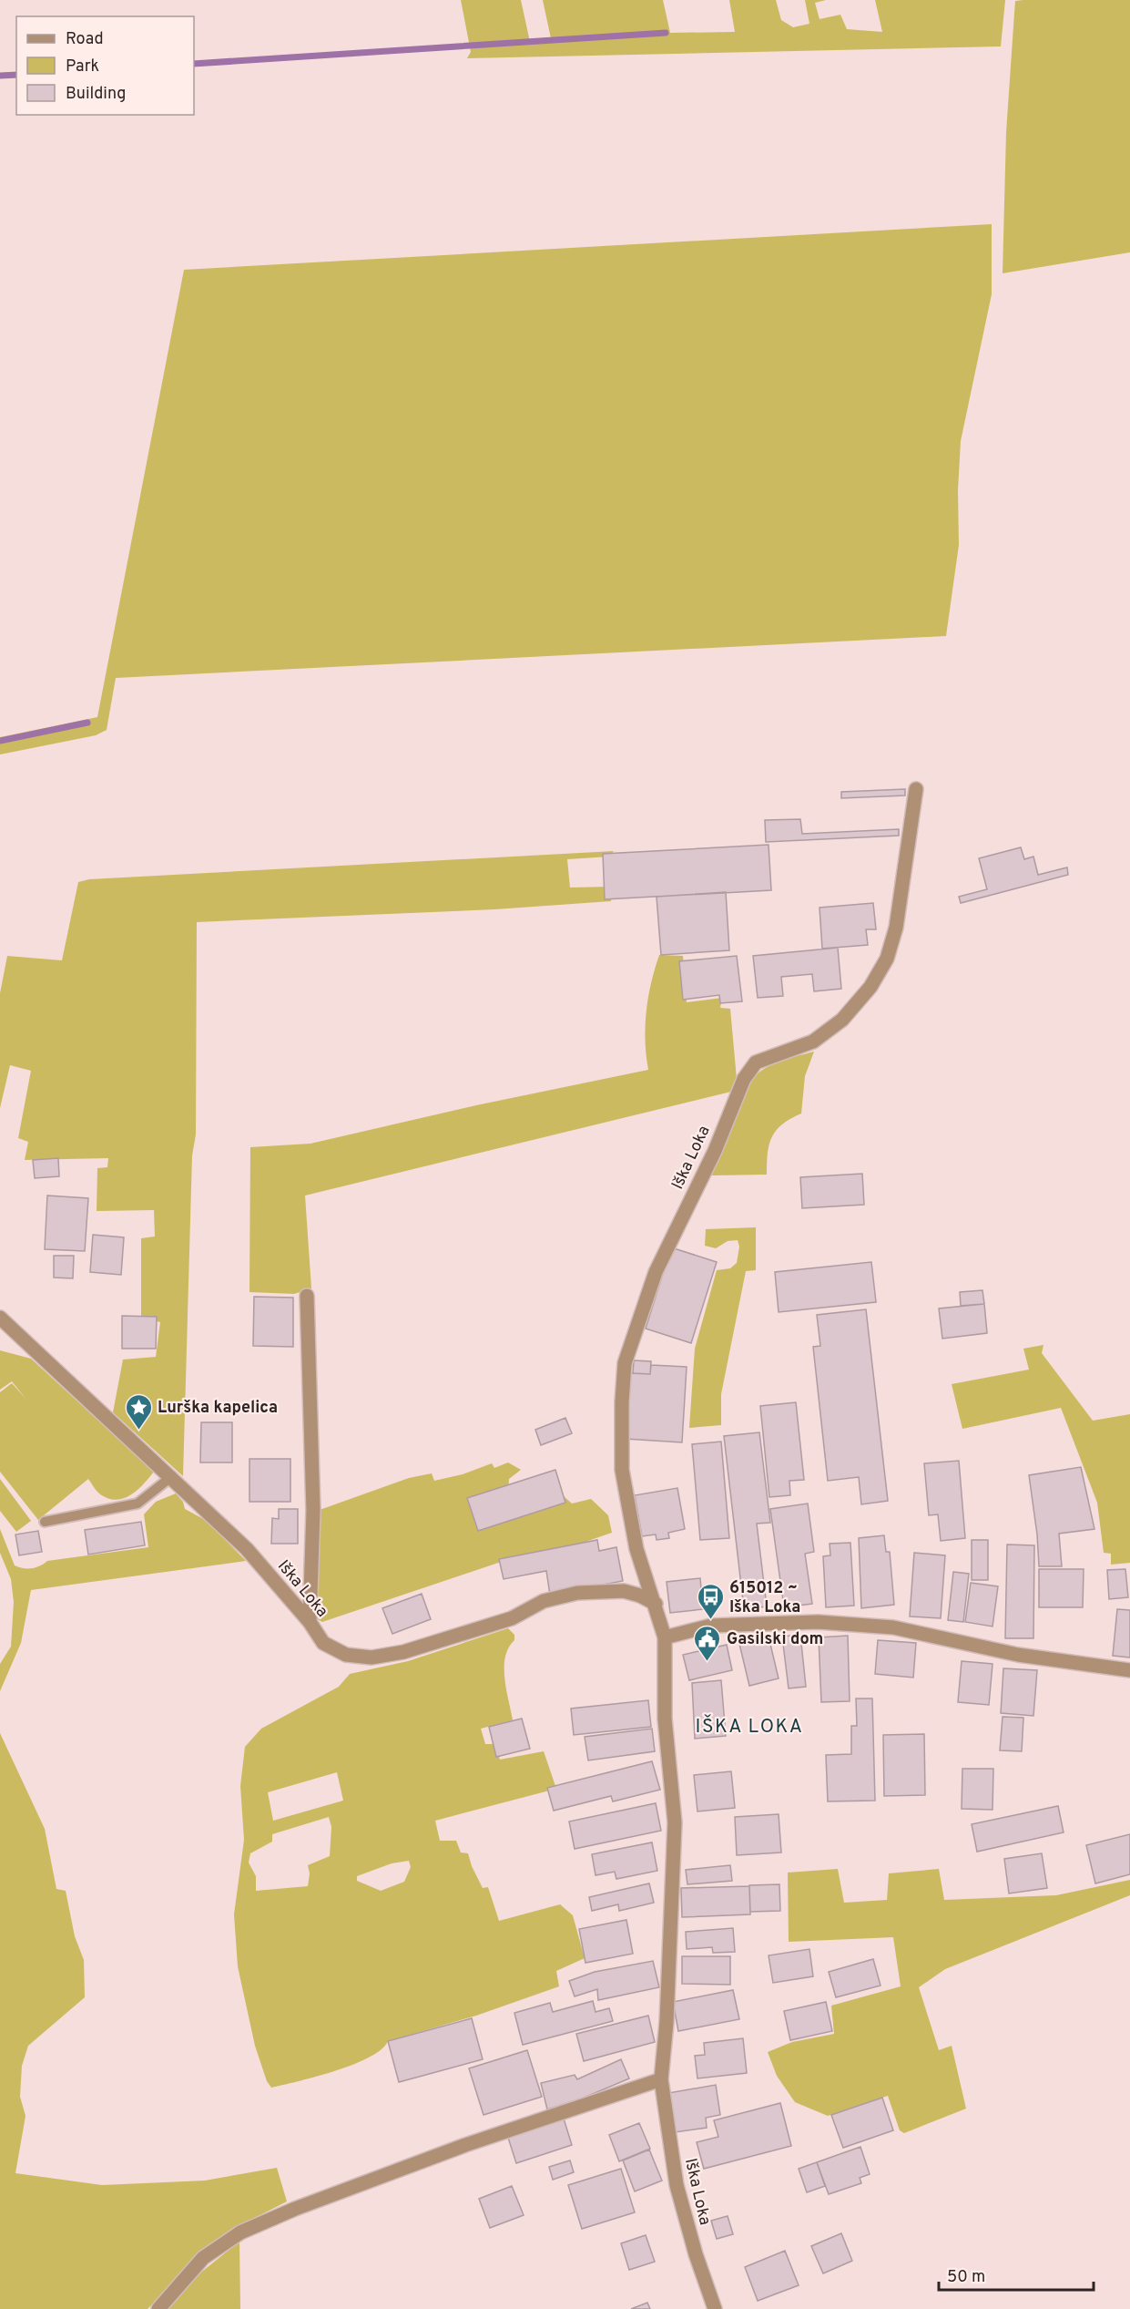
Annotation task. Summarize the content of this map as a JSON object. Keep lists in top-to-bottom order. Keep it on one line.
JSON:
{"streets":{"street":["Iška Loka"]},"districts":["IŠKA LOKA"],"places":{"place":["Lurška kapelica"],"bus stop":["615012 ~ Iška Loka"],"public building":["Gasilski dom"]},"legend":["Road","Park","Building"],"scale_bar":"50 m"}
